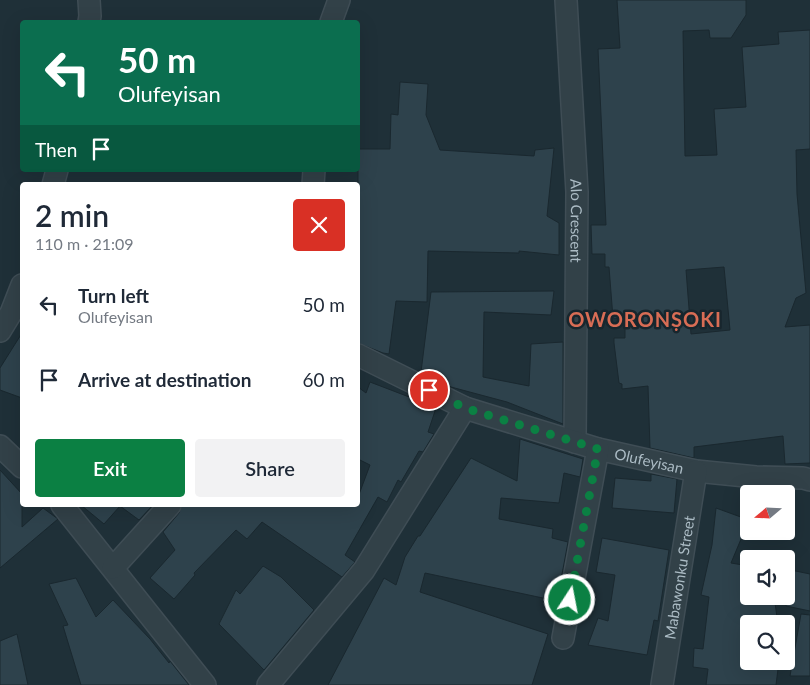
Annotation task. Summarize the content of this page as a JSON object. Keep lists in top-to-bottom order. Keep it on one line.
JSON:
{"streets":{"street":["Alo Crescent","Olufeyisan","Mabawonku Street"]},"crossings":[["Alo Crescent","Olufeyisan"],["Olufeyisan","Mabawonku Street"]],"districts":["OWORONṢOKI"],"north":"left","page":{"turn":["50 m","Olufeyisan"],"then":"Then","heading":["2 min","110 m · 21:09"],"list":[{"name":"Turn left","note":"Olufeyisan","value":"50 m"},{"name":"Arrive at destination","value":"60 m"}],"buttons":["Exit","Share"]}}
